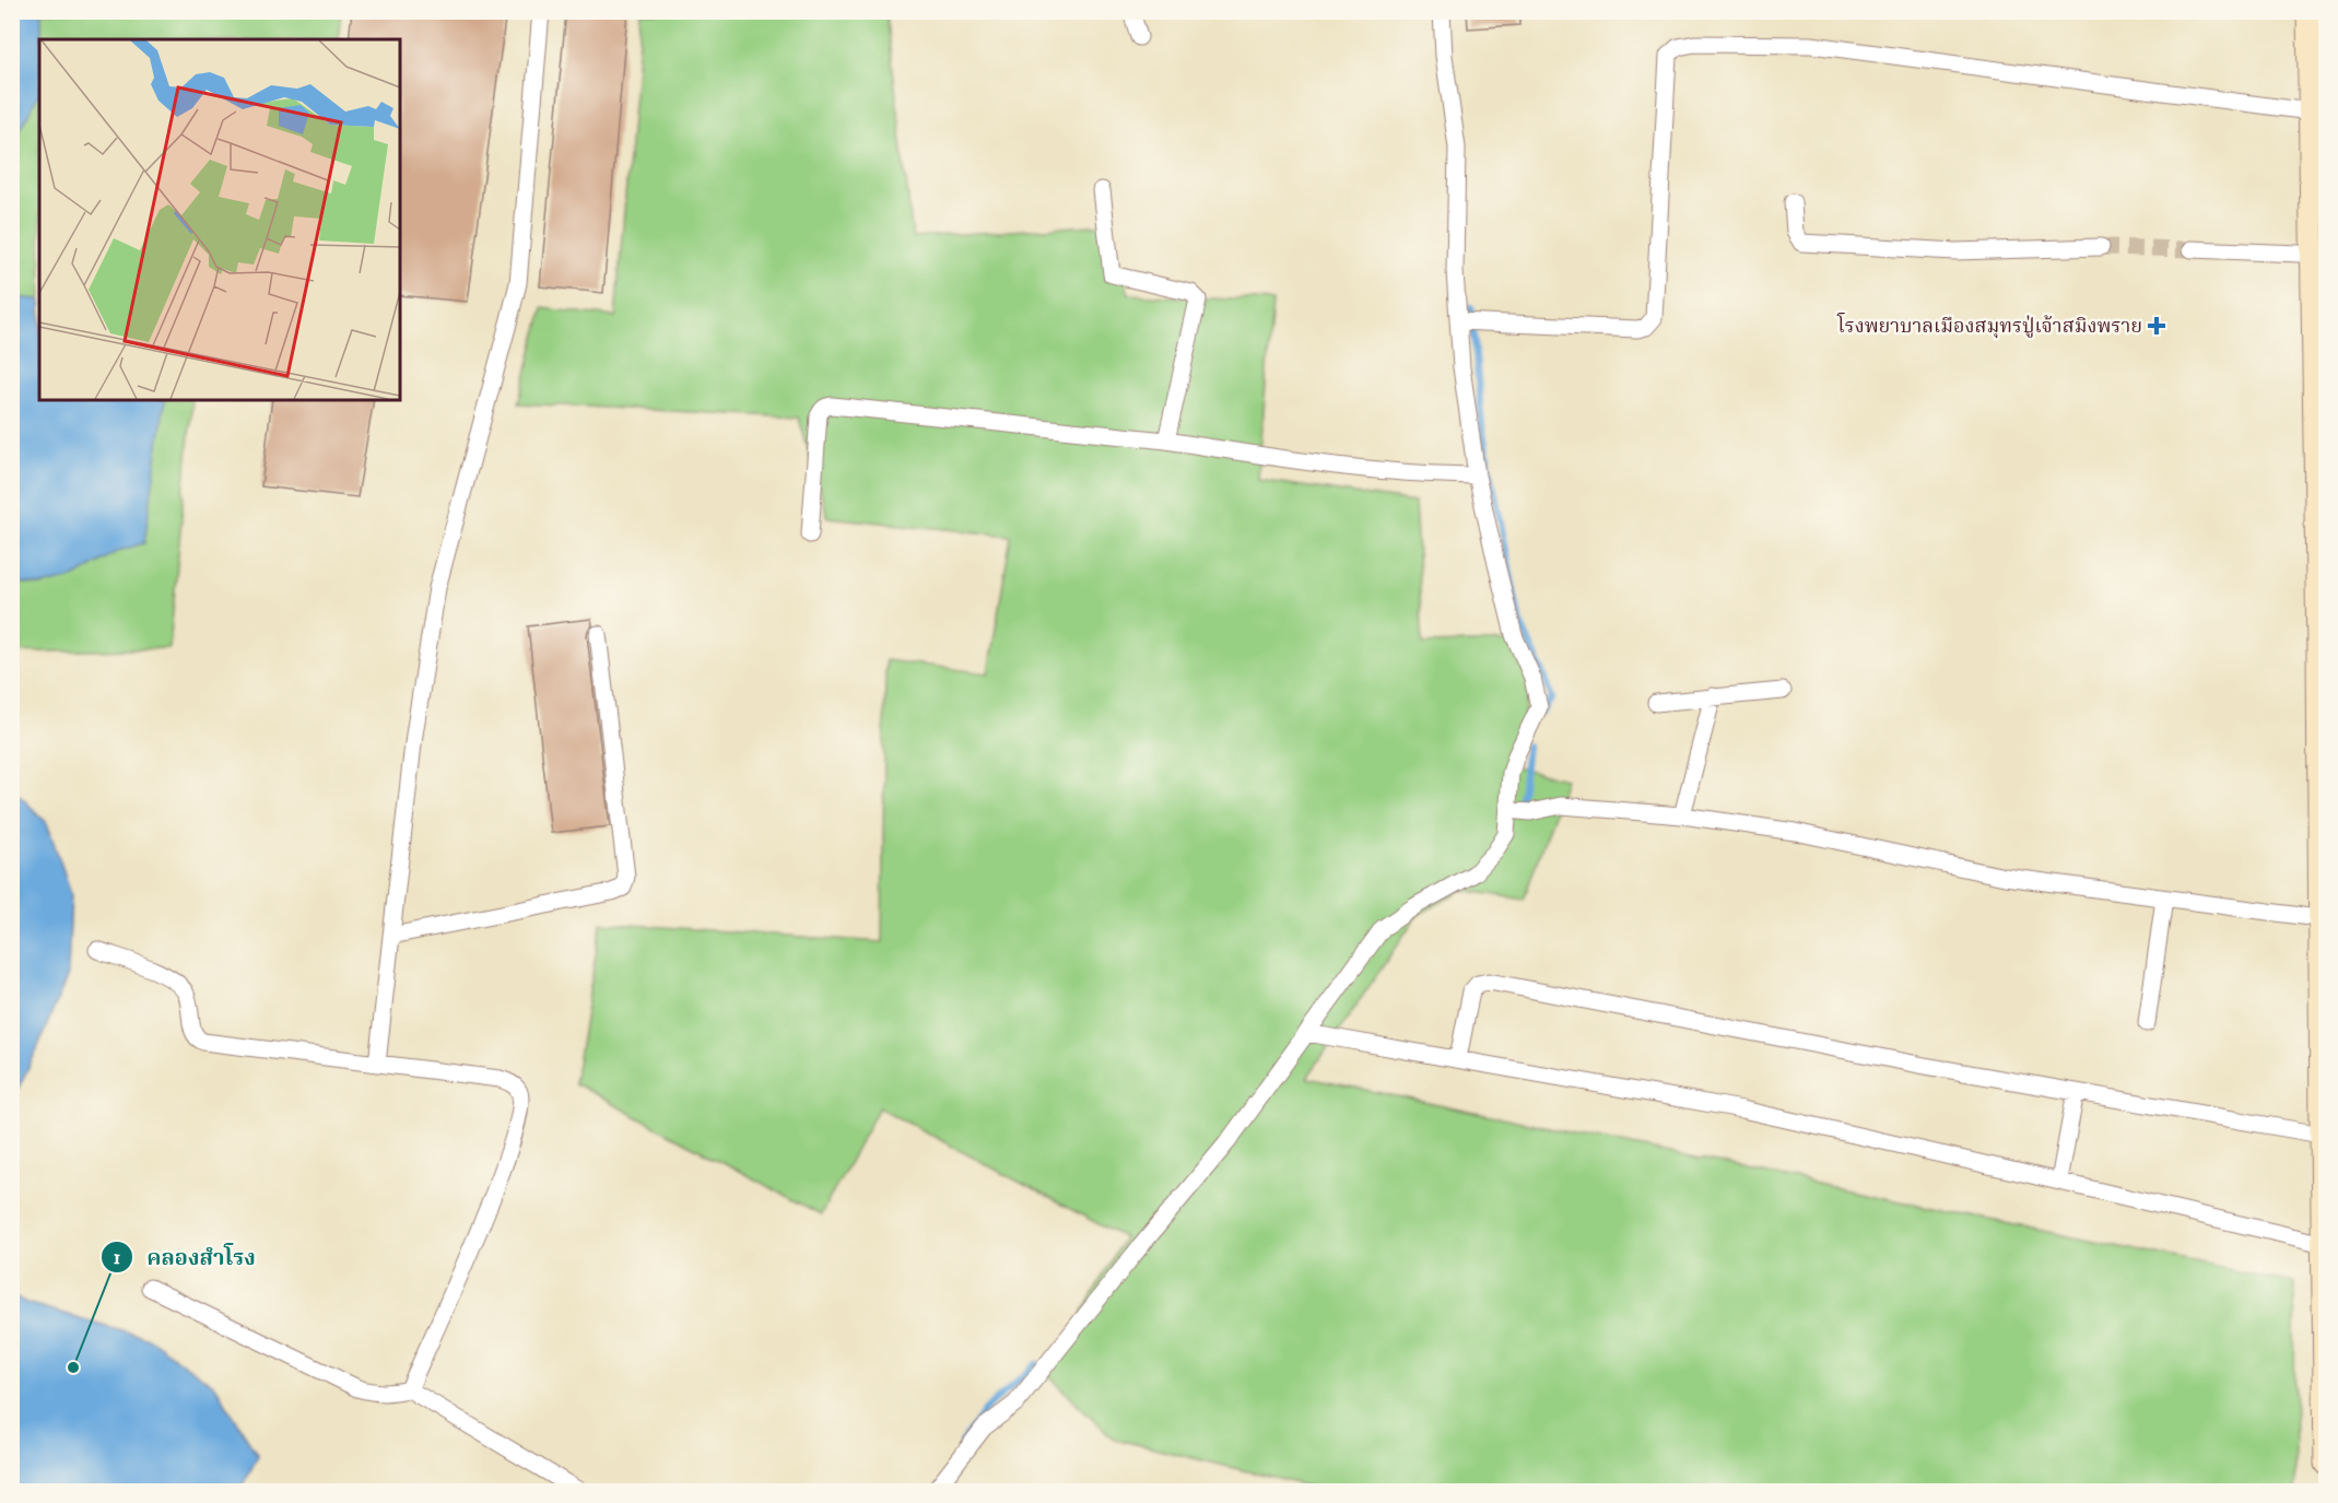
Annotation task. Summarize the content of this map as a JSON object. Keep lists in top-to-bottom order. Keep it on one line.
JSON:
{"places":{"health":["โรงพยาบาลเมืองสมุทรปู่เจ้าสมิงพราย"],"other":["คลองสำโรง"]}}
